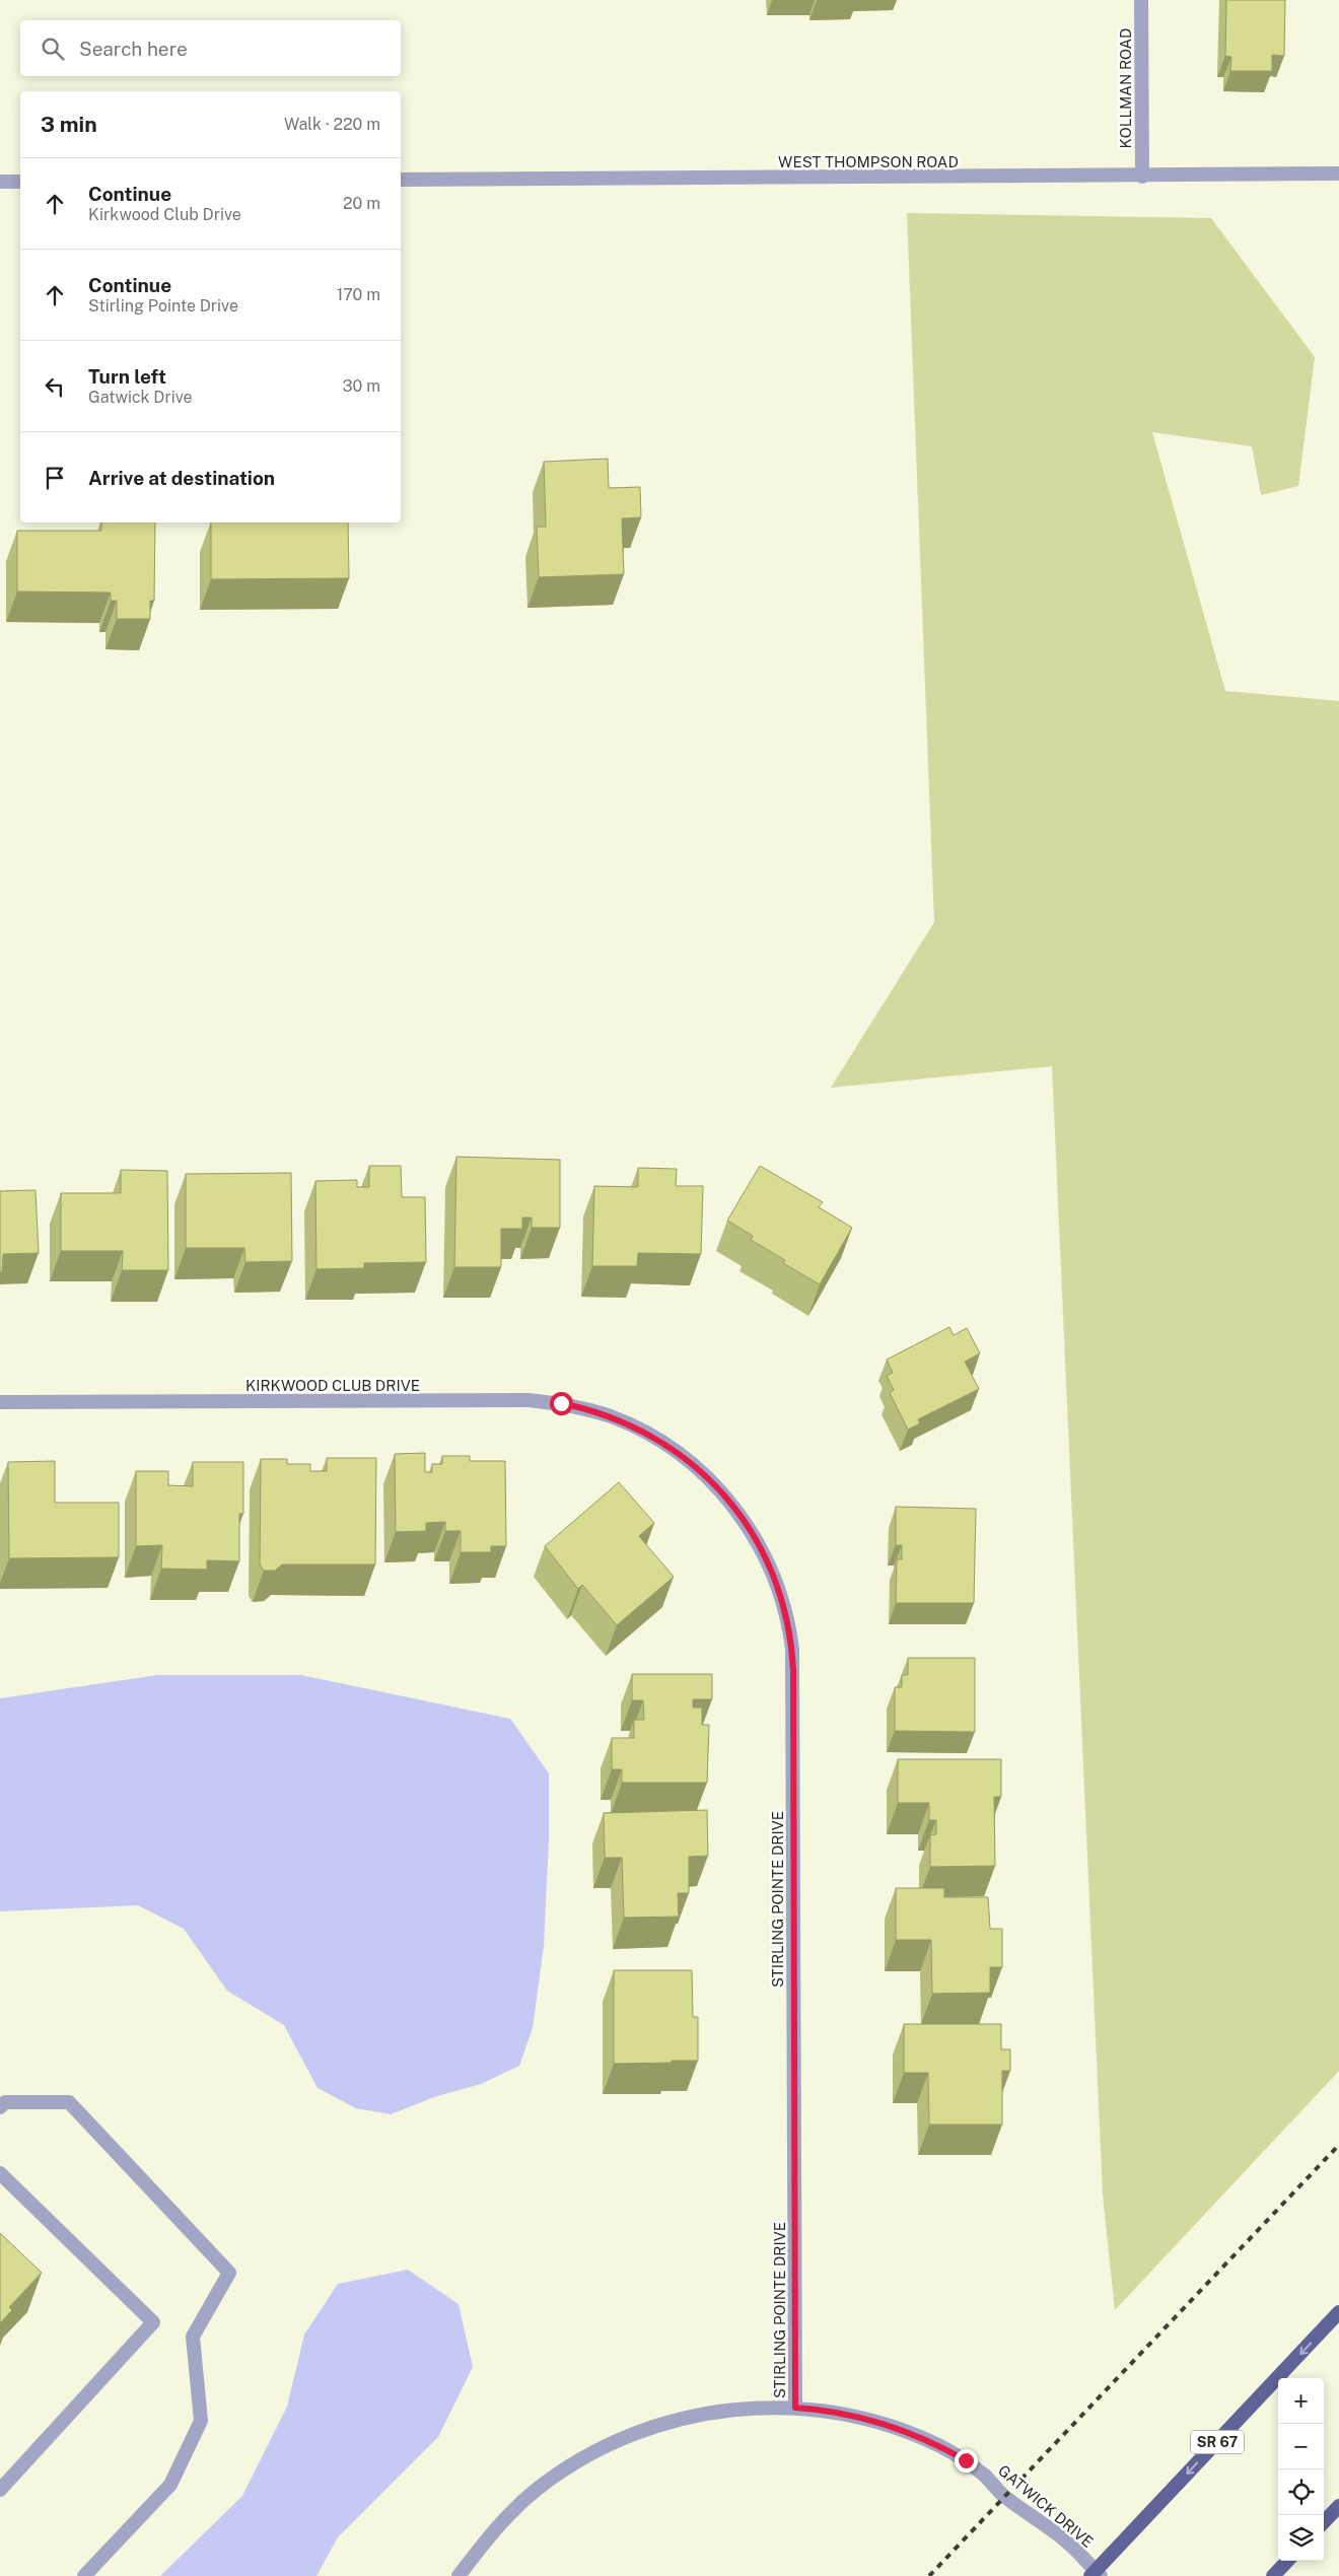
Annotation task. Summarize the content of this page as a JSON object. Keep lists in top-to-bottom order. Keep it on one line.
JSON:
{"streets":{"main road":["SR 67"],"street":["KOLLMAN ROAD","WEST THOMPSON ROAD","KIRKWOOD CLUB DRIVE","STIRLING POINTE DRIVE","GATWICK DRIVE"]},"crossings":[["KOLLMAN ROAD","WEST THOMPSON ROAD"],["KIRKWOOD CLUB DRIVE","STIRLING POINTE DRIVE"],["STIRLING POINTE DRIVE","GATWICK DRIVE"],["SR 67","GATWICK DRIVE"]],"page":{"search":"Search here","heading":["3 min","Walk · 220 m"],"list":[["Continue","Kirkwood Club Drive","20 m"],["Continue","Stirling Pointe Drive","170 m"],["Turn left","Gatwick Drive","30 m"],"Arrive at destination"],"map_buttons":["+","−"]}}
